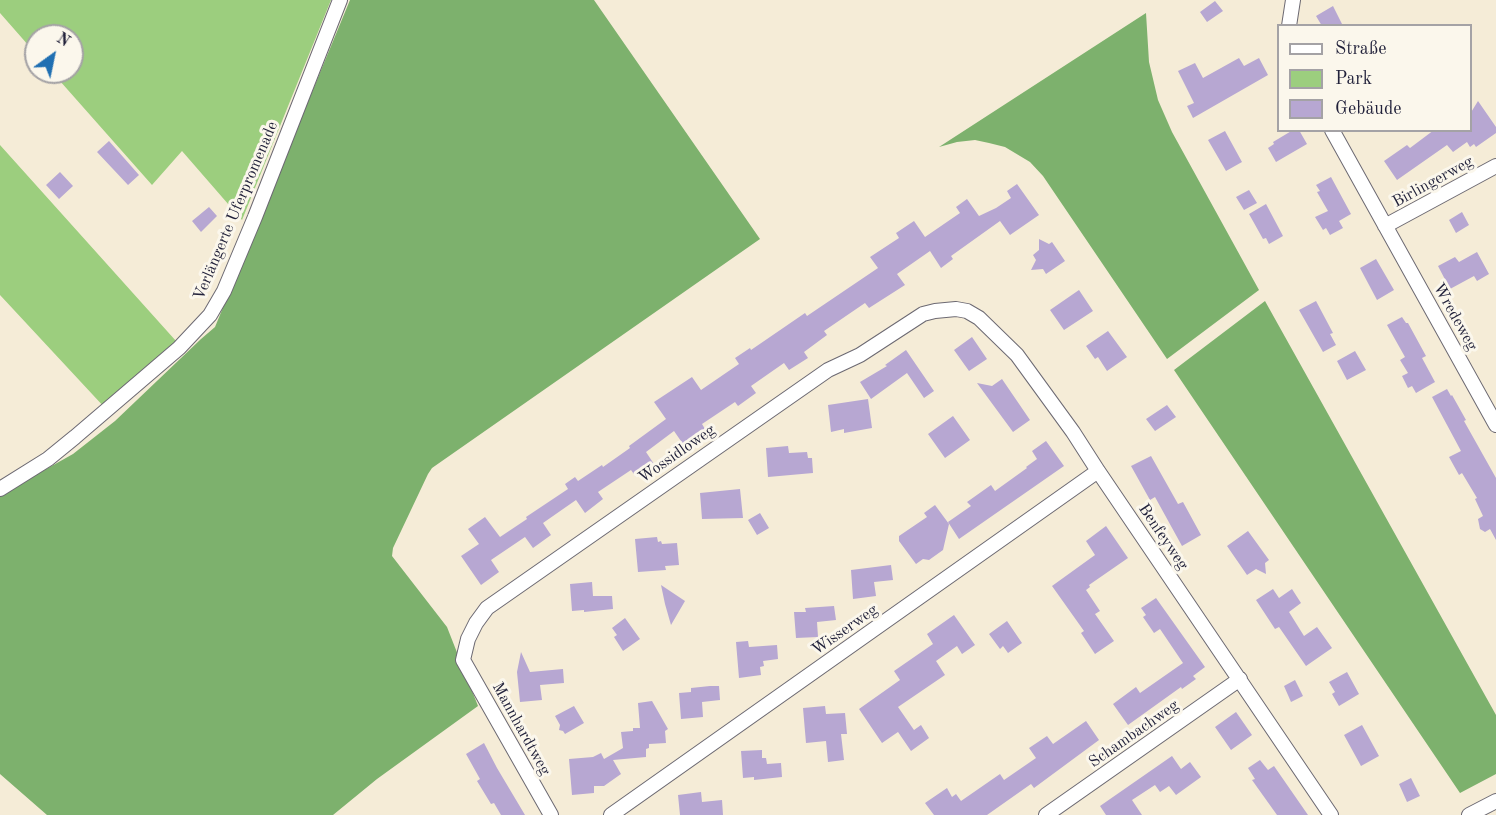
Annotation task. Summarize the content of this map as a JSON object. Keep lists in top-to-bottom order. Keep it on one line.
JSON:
{"streets":{"street":["Birlingerweg","Verlängerte Uferpromenade","Wredeweg","Wossidloweg","Benfeyweg","Wisserweg","Mannhardtweg","Schambachweg"]},"crossings":[["Birlingerweg","Wredeweg"],["Wossidloweg","Benfeyweg"],["Wossidloweg","Mannhardtweg"],["Benfeyweg","Wisserweg"],["Benfeyweg","Schambachweg"]],"legend":["Straße","Park","Gebäude"],"north":"top right"}
